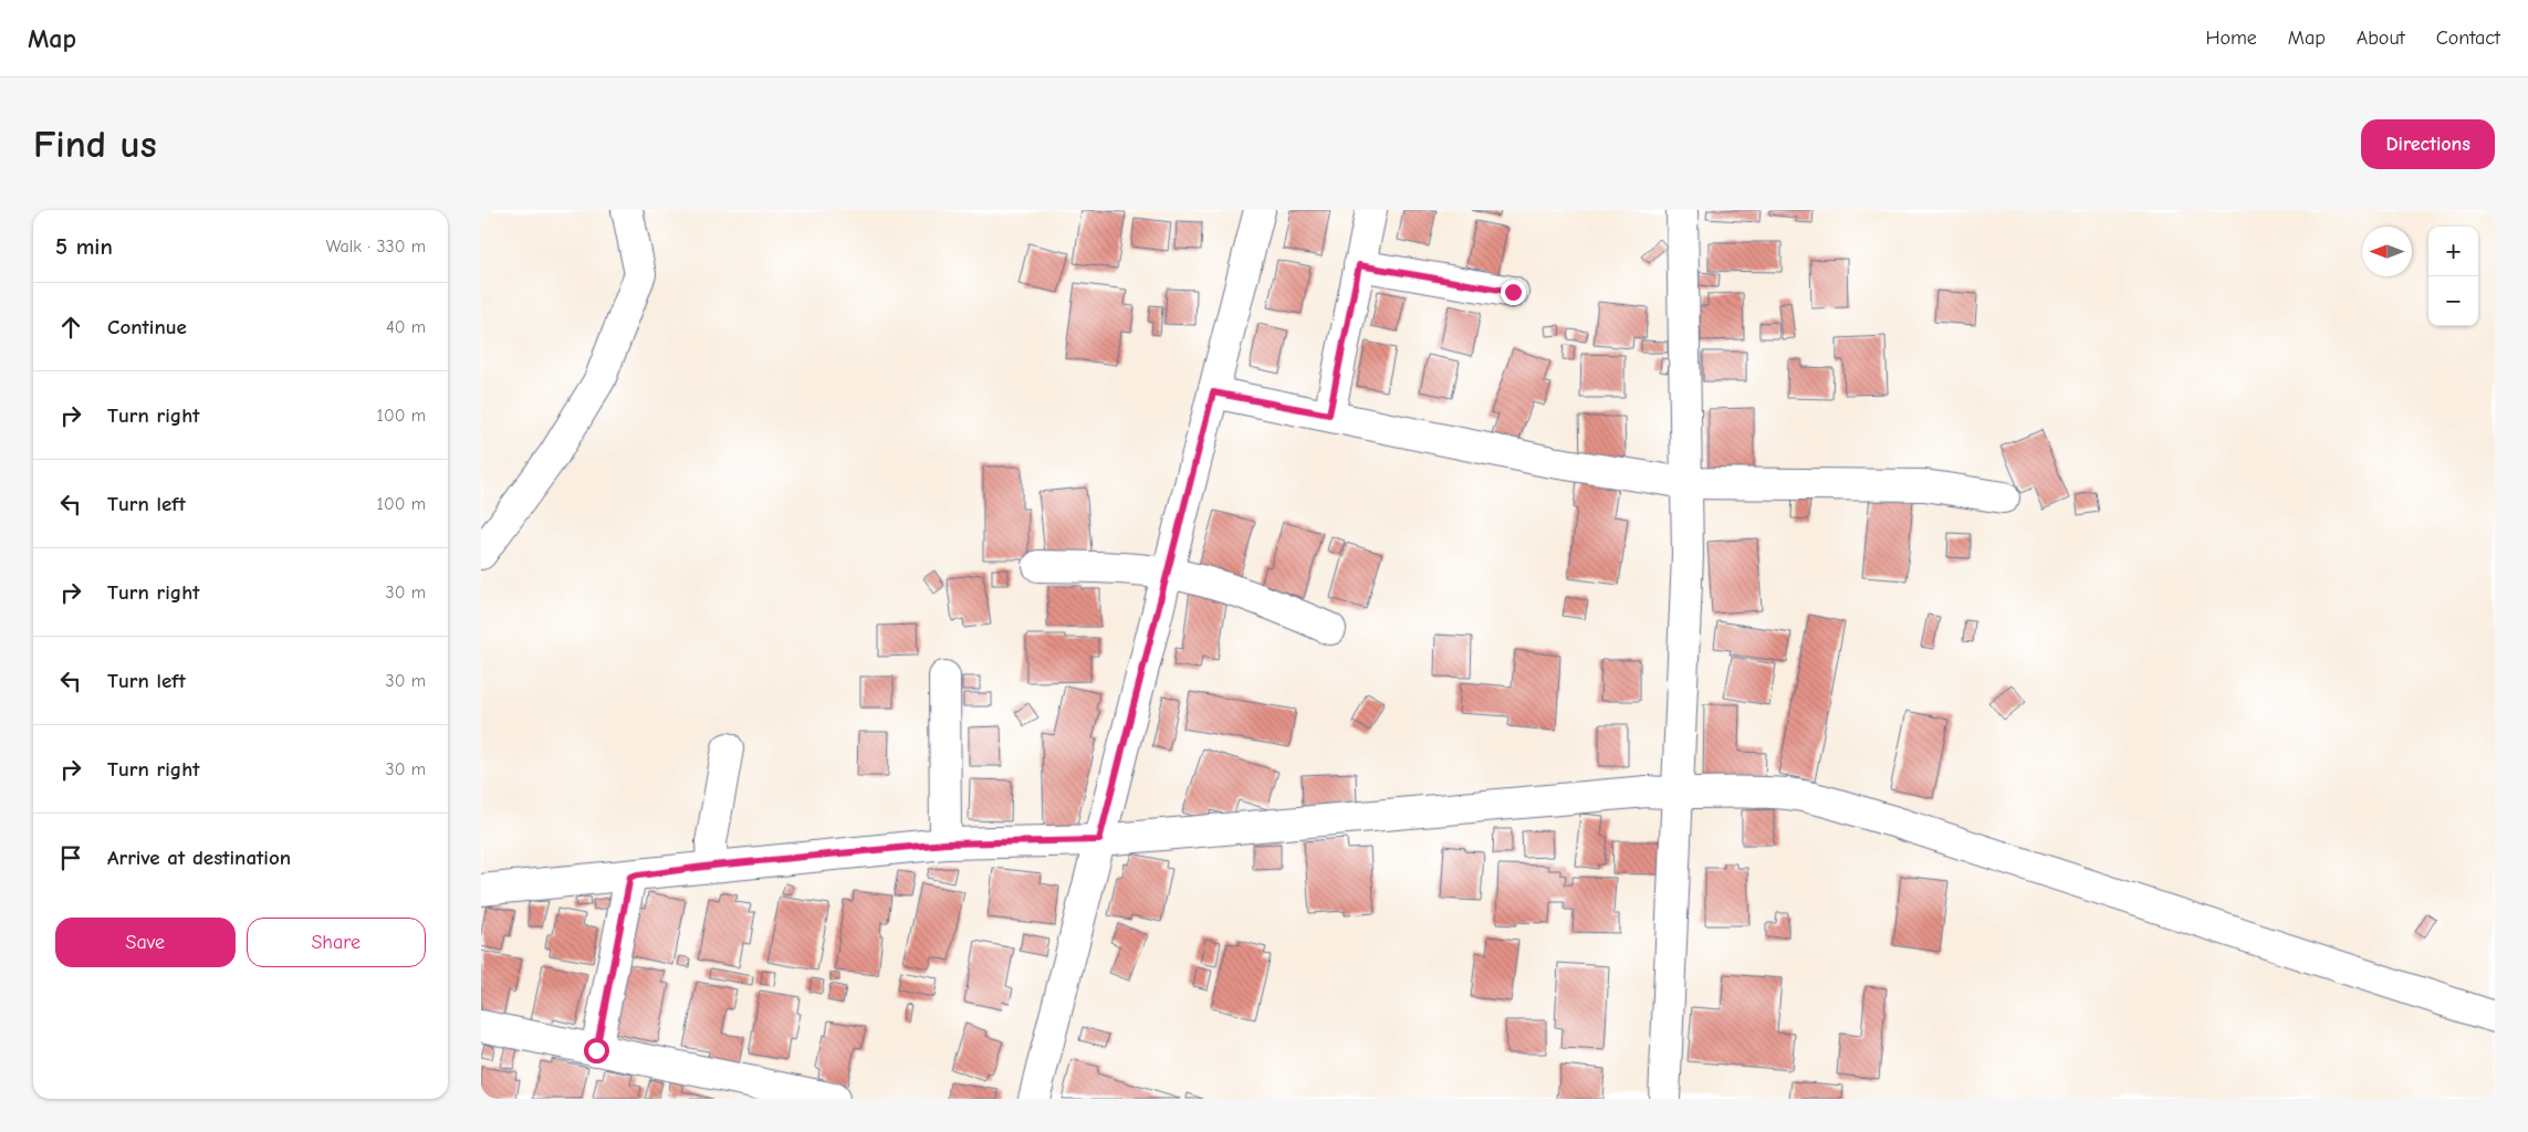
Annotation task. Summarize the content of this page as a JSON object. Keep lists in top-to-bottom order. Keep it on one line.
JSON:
{"north":"left","page":{"header":"Map","nav":["Home","Map","About","Contact"],"buttons":["Directions",["Save","Share"]],"title":"Find us","heading":["5 min","Walk · 330 m"],"map_buttons":["+","−"],"list":[["Continue","40 m"],["Turn right","100 m"],["Turn left","100 m"],["Turn right","30 m"],["Turn left","30 m"],["Turn right","30 m"],"Arrive at destination"]}}
